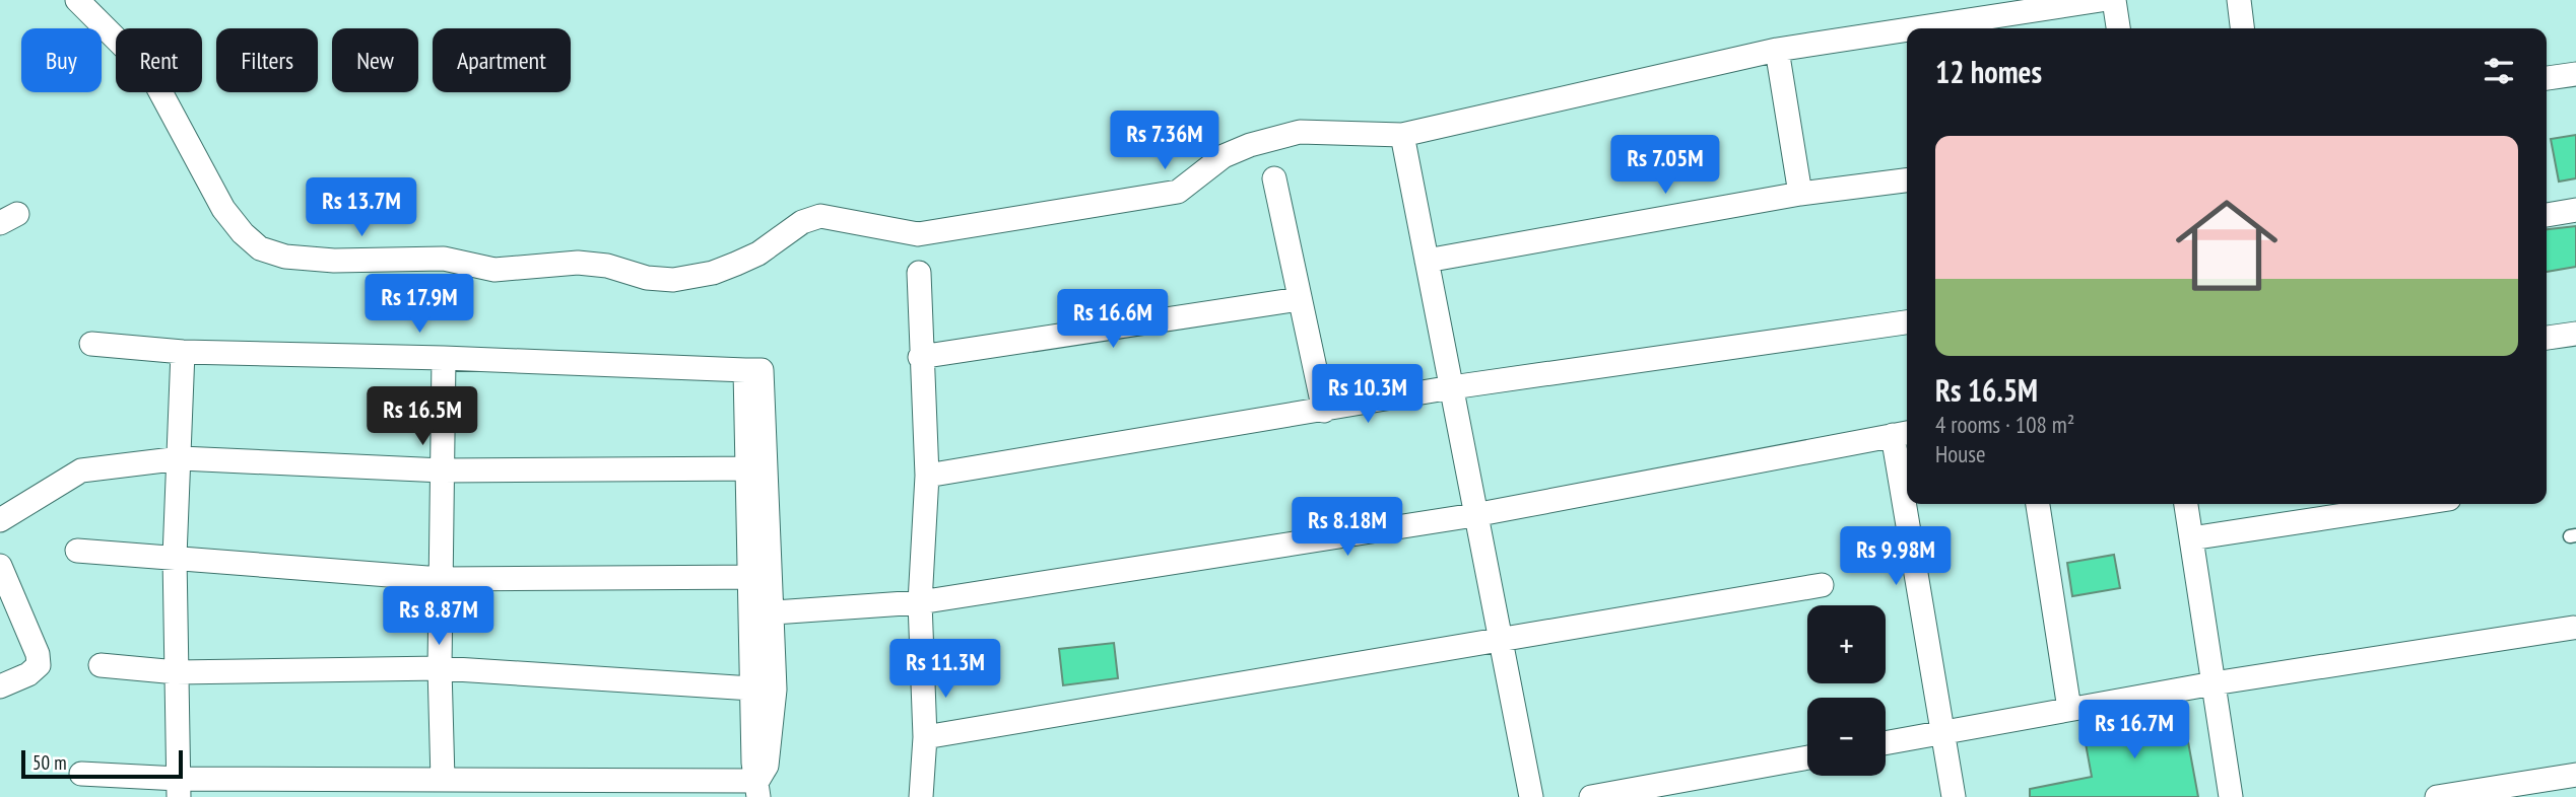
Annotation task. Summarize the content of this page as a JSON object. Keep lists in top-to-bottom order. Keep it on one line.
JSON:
{"scale_bar":"50 m","page":{"chip":["Buy","Rent","Filters","New","Apartment"],"heading":"12 homes","price":["Rs 7.36M","Rs 7.05M","Rs 13.7M","Rs 17.9M","Rs 16.6M","Rs 10.3M","Rs 16.5M","Rs 8.18M","Rs 9.98M","Rs 8.87M","Rs 11.3M","Rs 16.7M"],"list":[{"name":"Rs 16.5M","note":"4 rooms · 108 m² · House"}],"map_buttons":["+","−"],"scale":"50 m"}}
